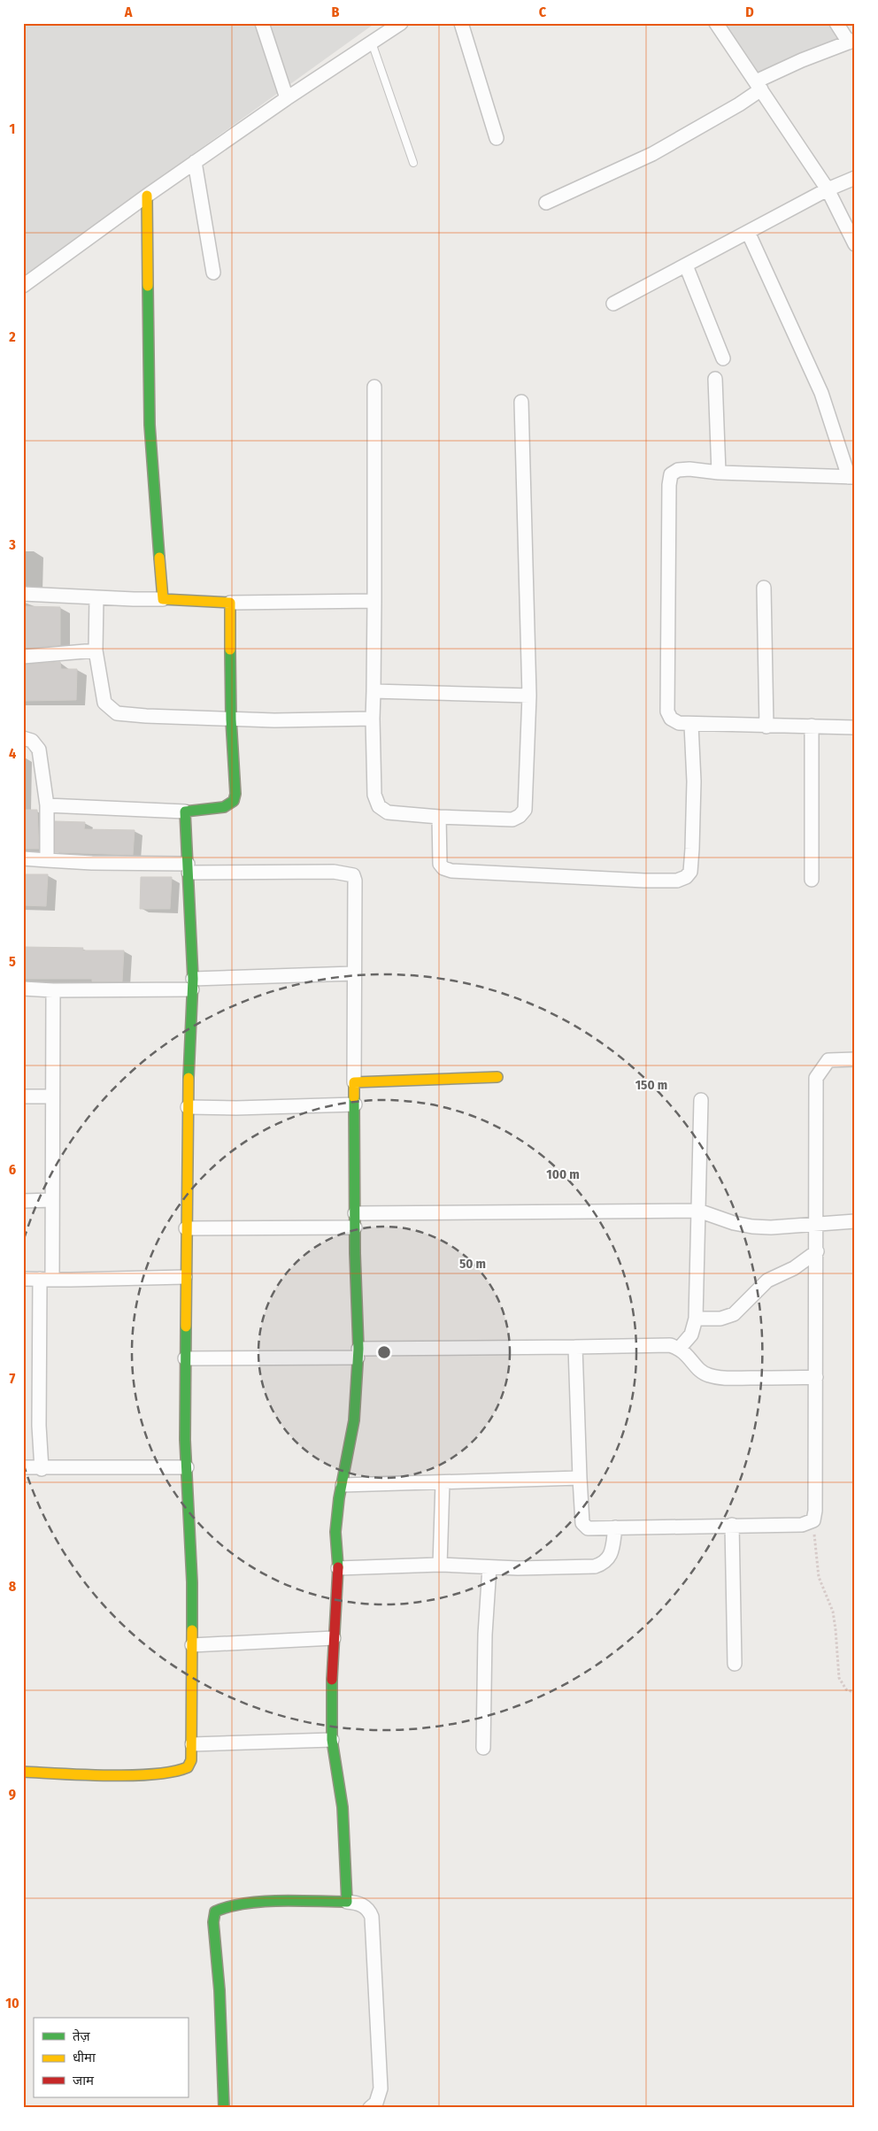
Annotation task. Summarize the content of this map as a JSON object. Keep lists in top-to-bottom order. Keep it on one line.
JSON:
{"legend":["तेज़","धीमा","जाम"],"grid":{"columns":["A","B","C","D"],"rows":["1","2","3","4","5","6","7","8","9","10"]},"rings":["150 m","100 m","50 m"]}
